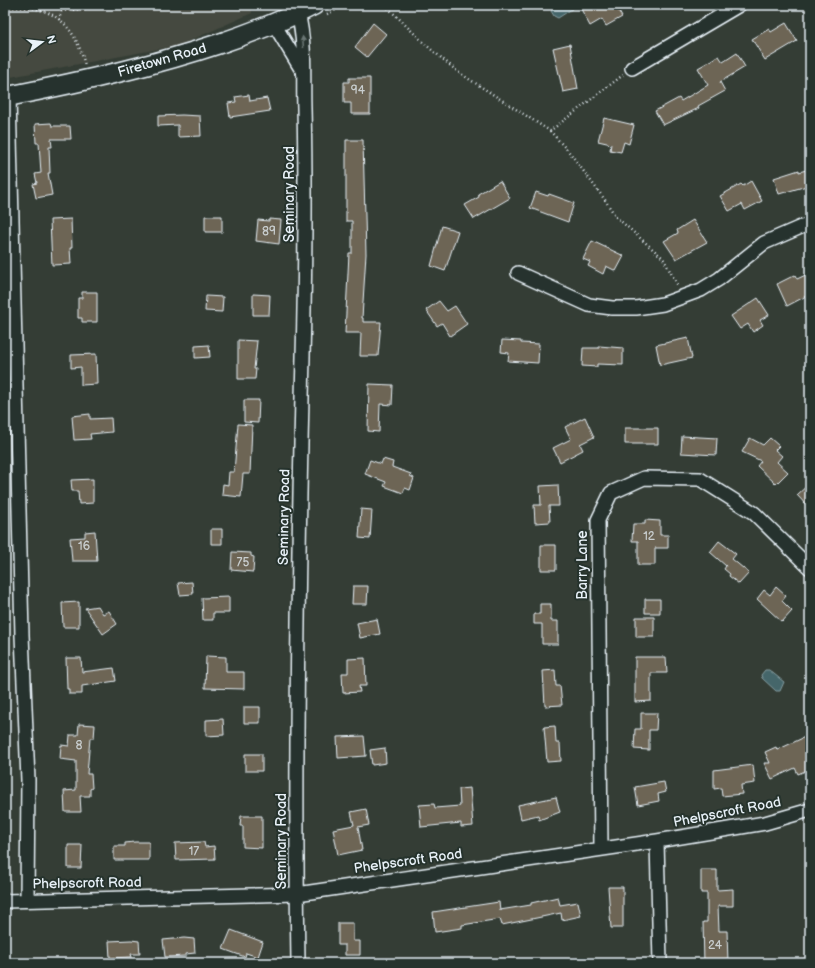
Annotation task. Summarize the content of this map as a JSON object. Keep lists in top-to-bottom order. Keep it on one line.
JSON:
{"streets":{"street":["Firetown Road","Seminary Road","Barry Lane","Phelpscroft Road"]},"crossings":[["Firetown Road","Seminary Road"],["Seminary Road","Phelpscroft Road"],["Barry Lane","Phelpscroft Road"]],"house_numbers":["94","89","12","16","75","8","17","24"],"north":"right"}
